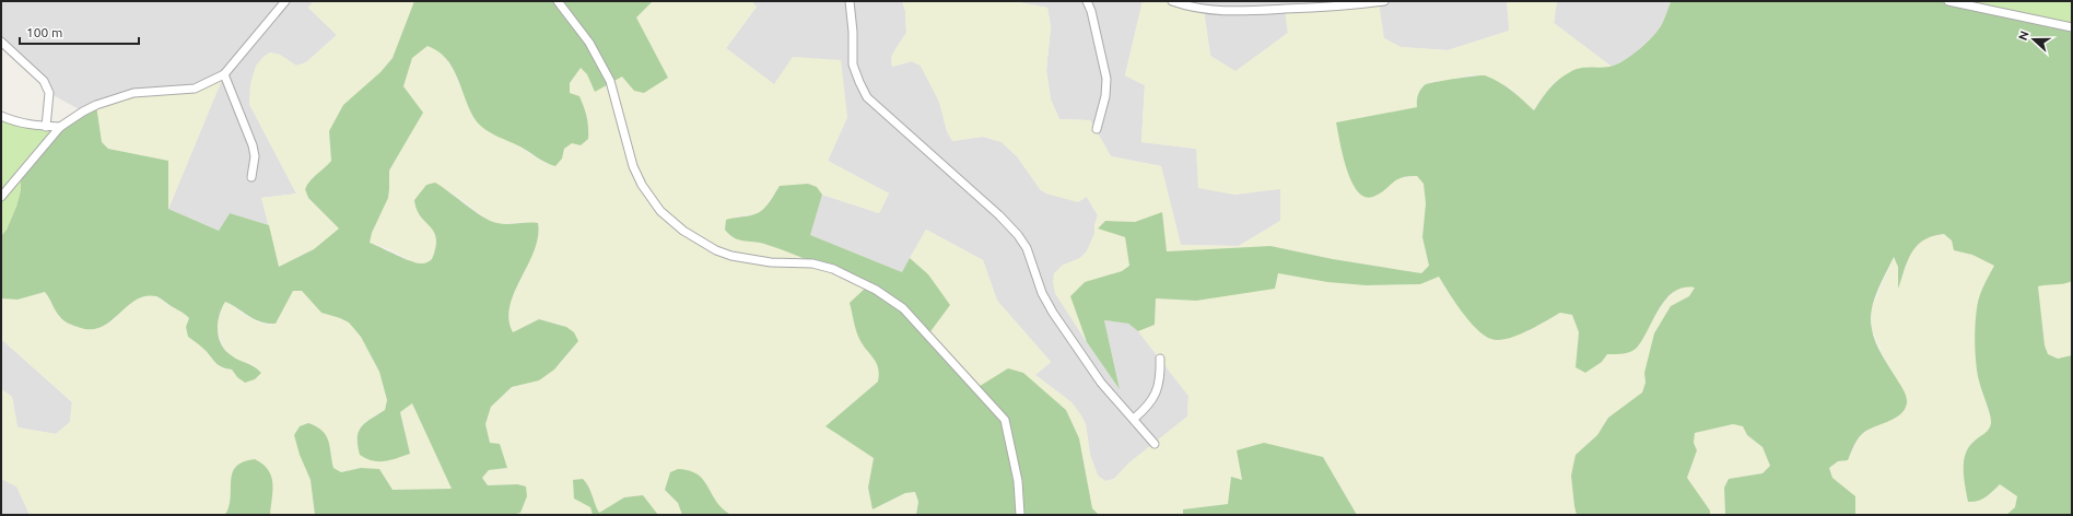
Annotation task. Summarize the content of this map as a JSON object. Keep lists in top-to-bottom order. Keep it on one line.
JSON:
{"scale_bar":"100 m","north":"left"}
